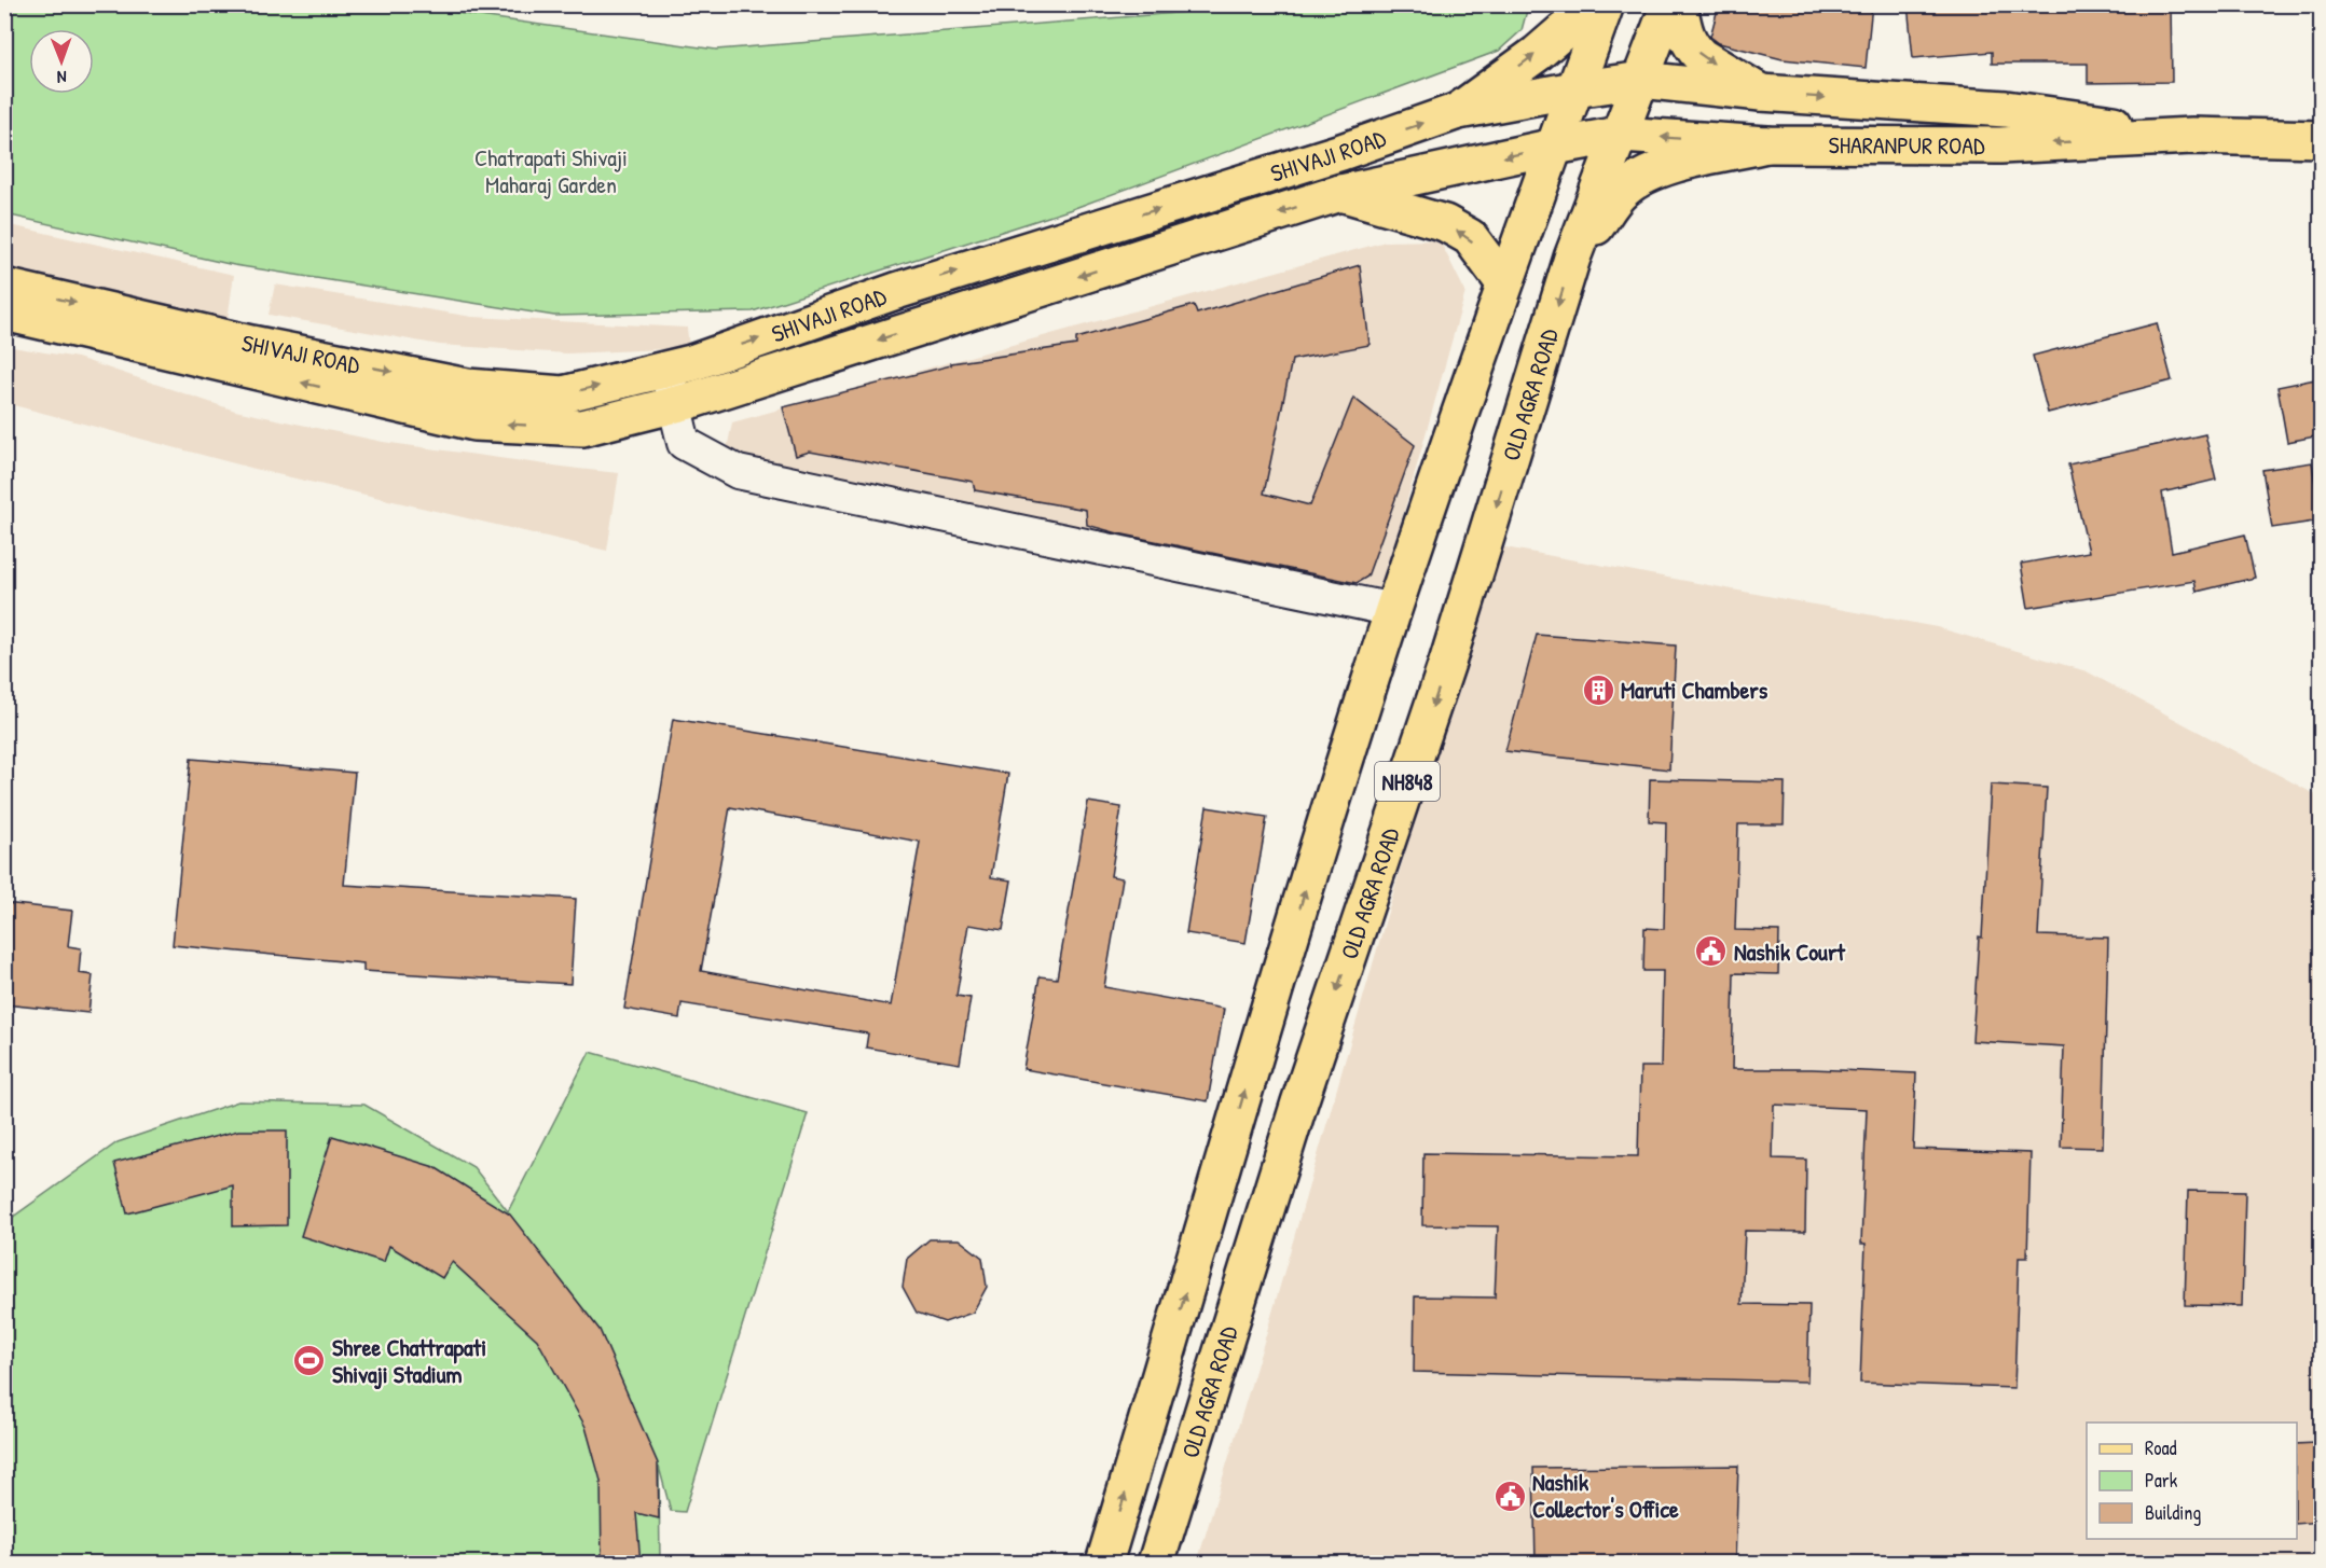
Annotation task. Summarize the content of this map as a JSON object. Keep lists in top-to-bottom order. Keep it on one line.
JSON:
{"streets":{"main road":["SHARANPUR ROAD","SHIVAJI ROAD","OLD AGRA ROAD","NH848"]},"crossings":[["SHARANPUR ROAD","SHIVAJI ROAD"],["SHARANPUR ROAD","OLD AGRA ROAD"],["SHIVAJI ROAD","OLD AGRA ROAD"],["SHIVAJI ROAD","NH848"]],"parks":["Chatrapati Shivaji Maharaj Garden"],"places":{"building":["Maruti Chambers"],"public building":["Nashik Court","Nashik Collector's Office"],"sports":["Shree Chattrapati Shivaji Stadium"]},"legend":["Road","Park","Building"],"north":"bottom"}
